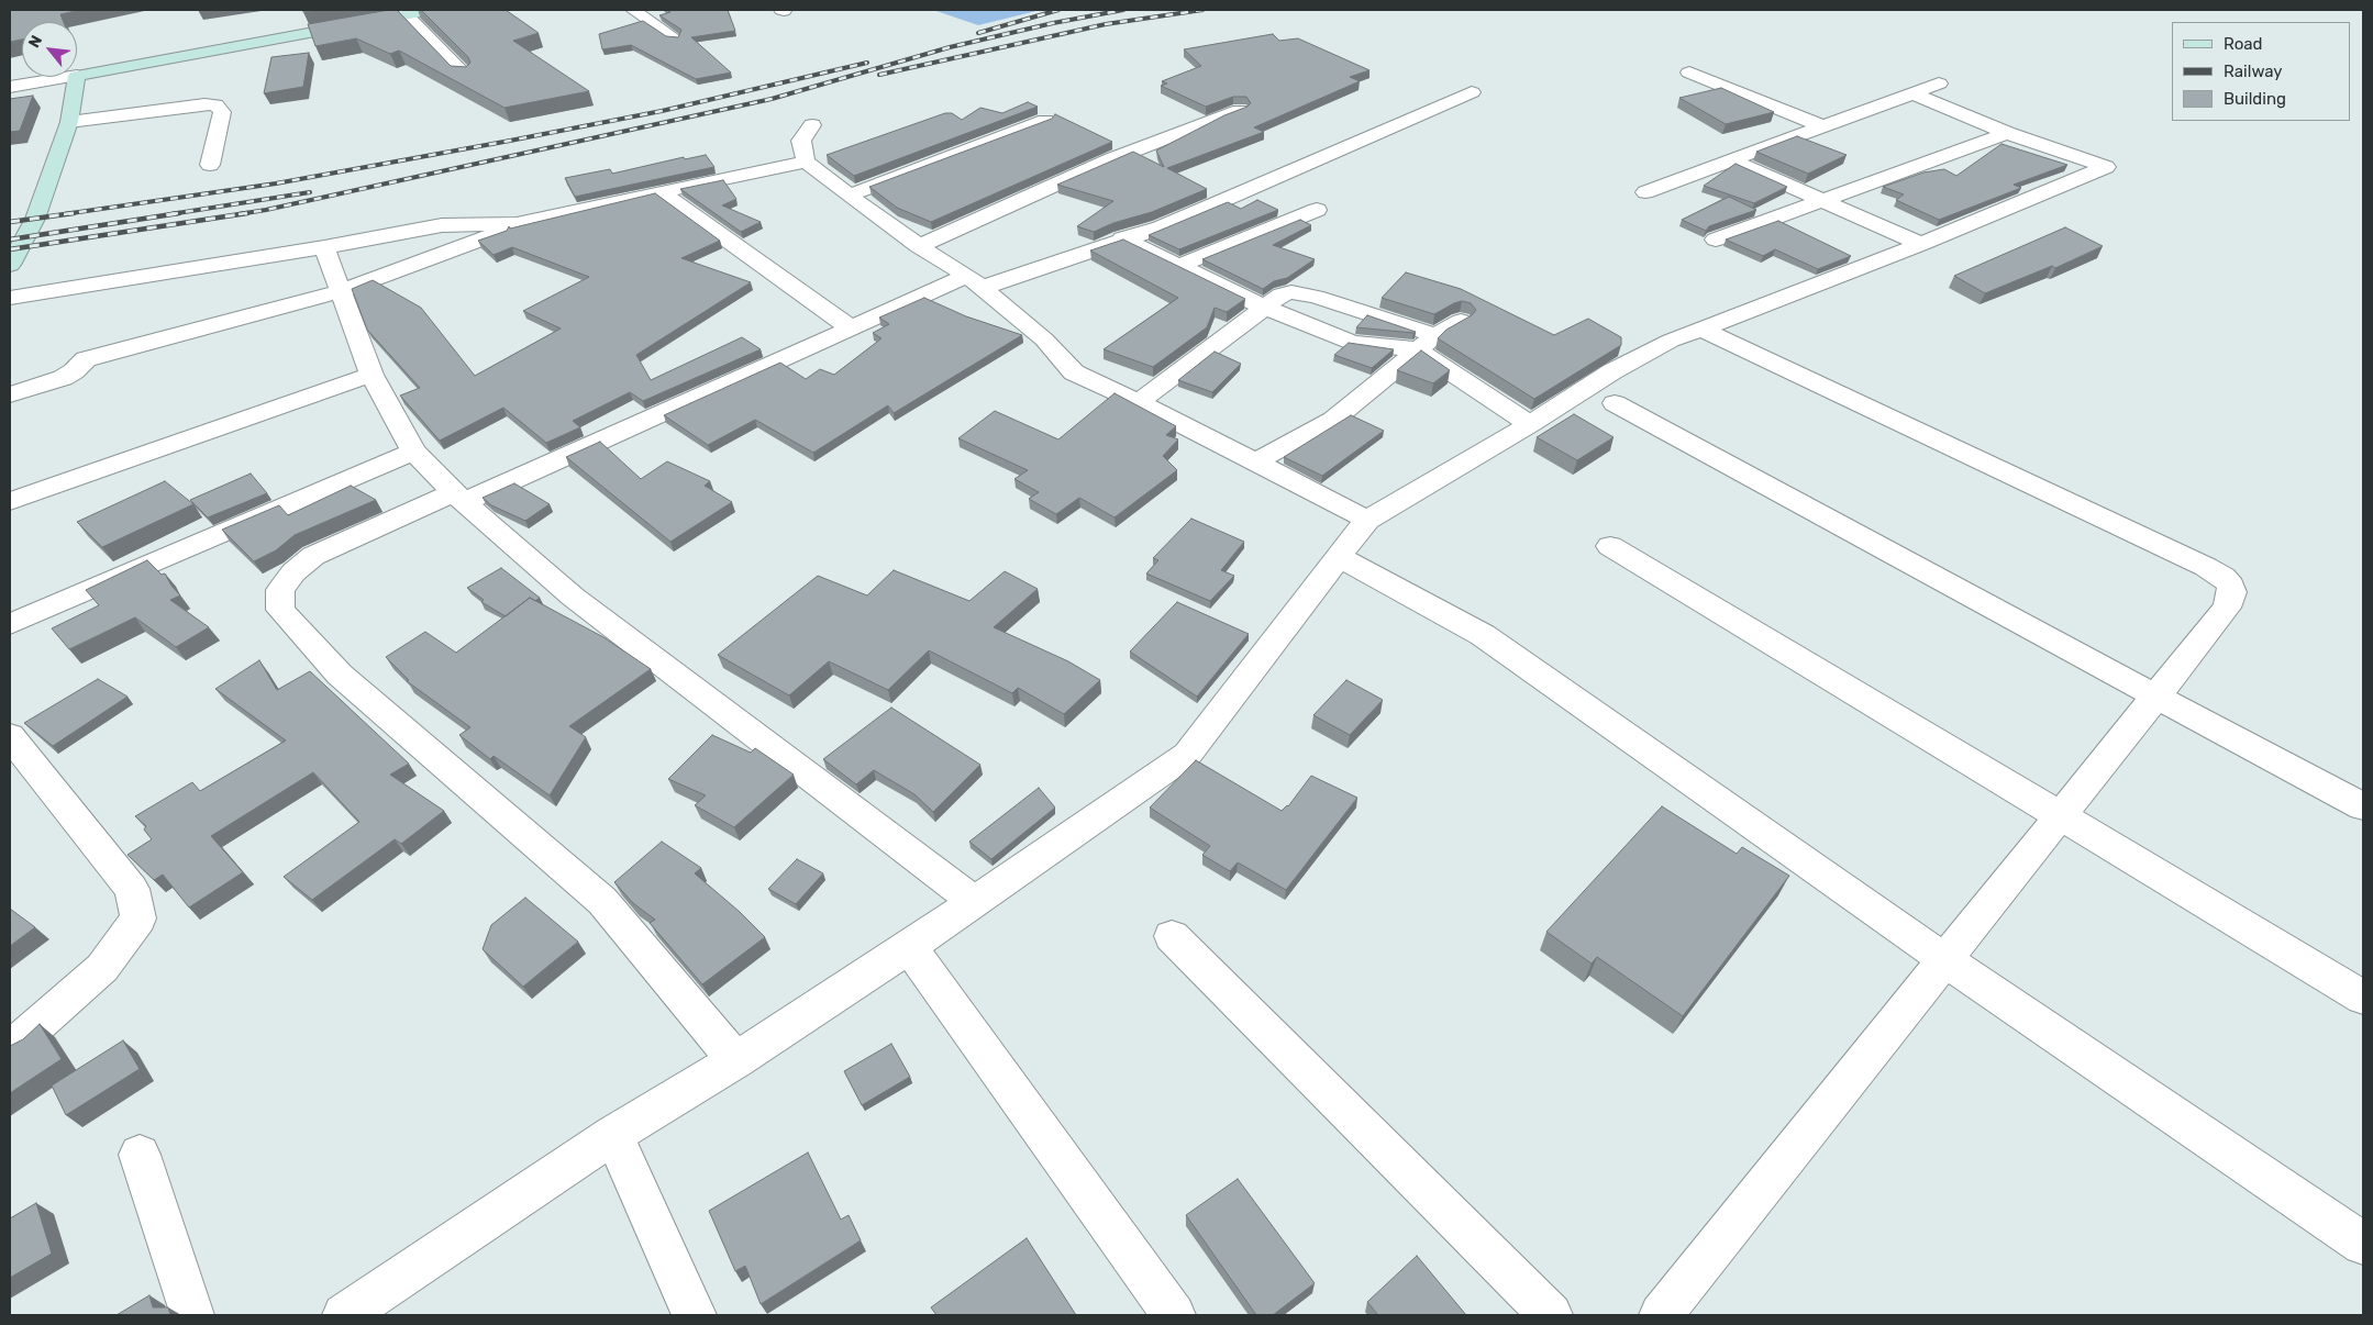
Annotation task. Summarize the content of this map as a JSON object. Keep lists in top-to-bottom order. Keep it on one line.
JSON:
{"legend":["Road","Railway","Building"],"north":"top left"}
